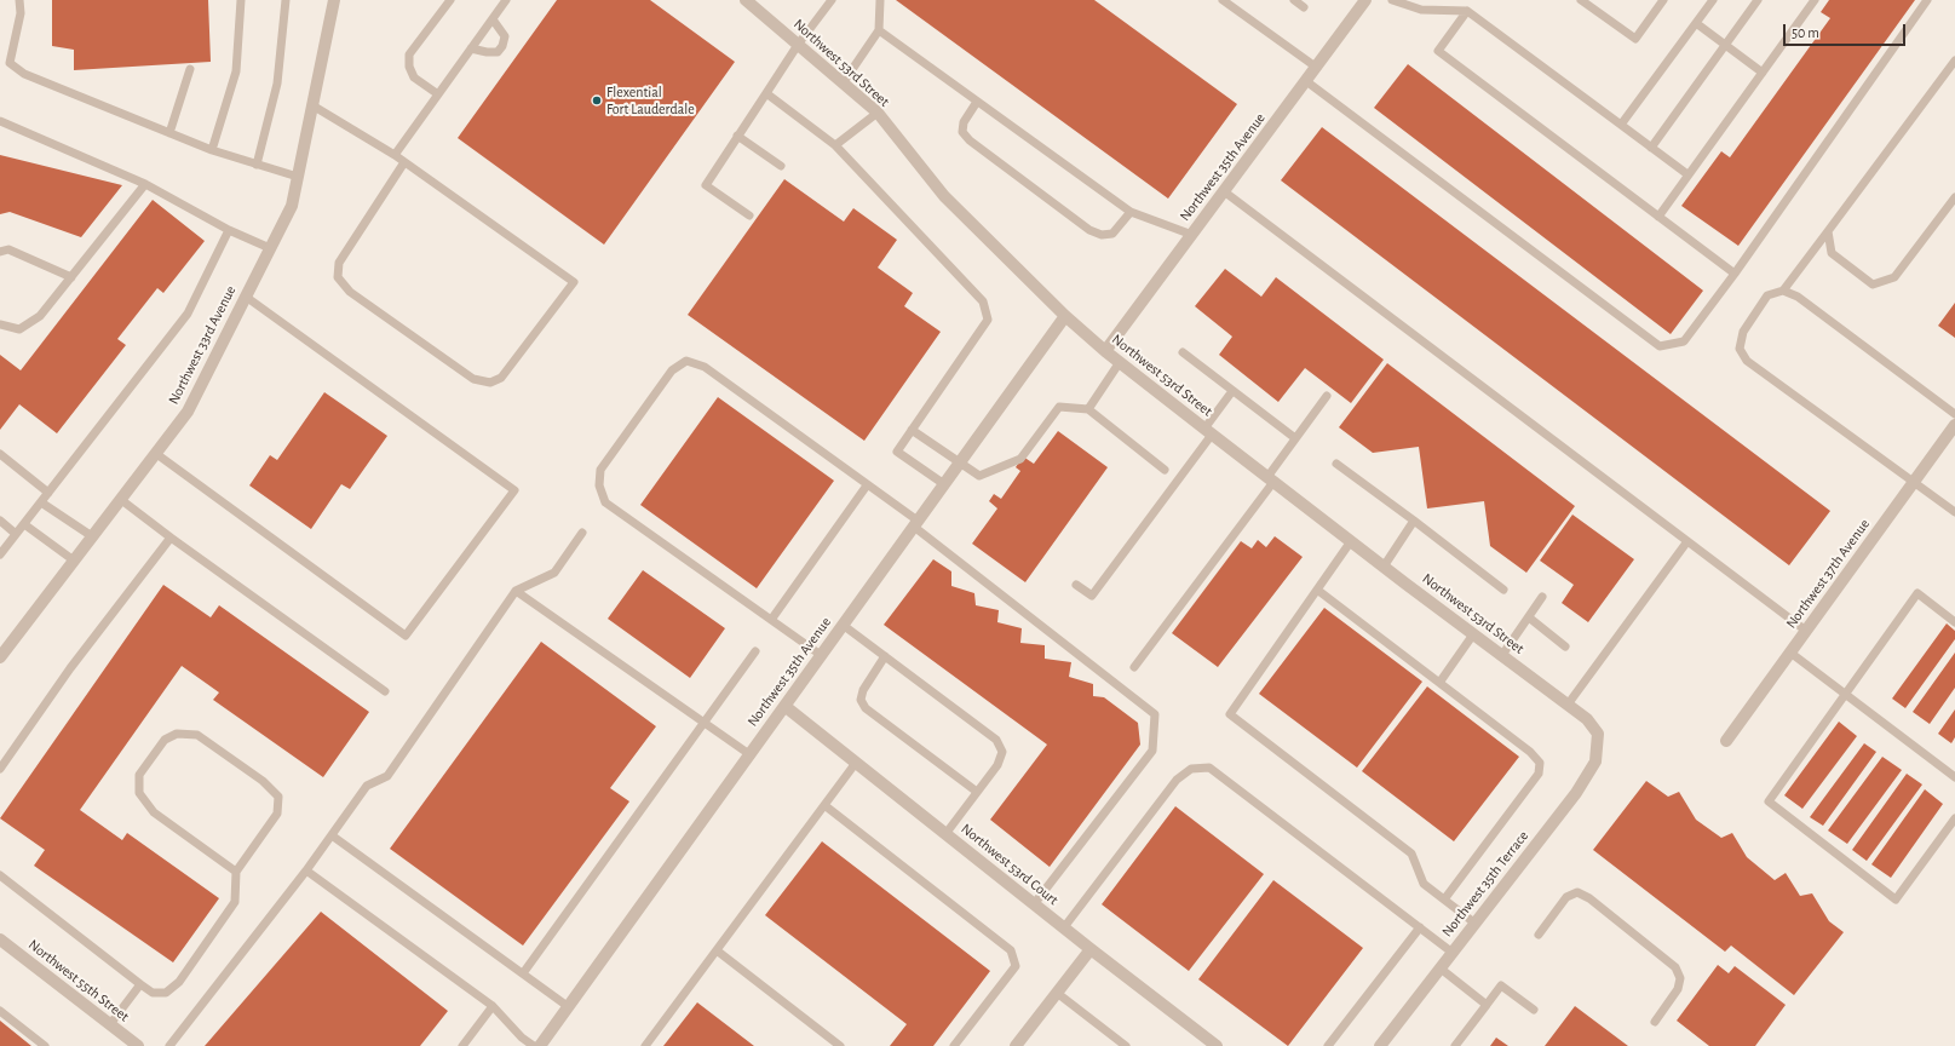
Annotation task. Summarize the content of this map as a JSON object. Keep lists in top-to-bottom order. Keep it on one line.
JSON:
{"streets":{"street":["Northwest 53rd Street","Northwest 35th Avenue","Northwest 33rd Avenue","Northwest 37th Avenue","Northwest 53rd Court","Northwest 35th Terrace","Northwest 55th Street"]},"crossings":[["Northwest 53rd Street","Northwest 35th Avenue"],["Northwest 53rd Street","Northwest 35th Terrace"],["Northwest 35th Avenue","Northwest 53rd Court"]],"places":["Flexential Fort Lauderdale"],"scale_bar":"50 m"}
